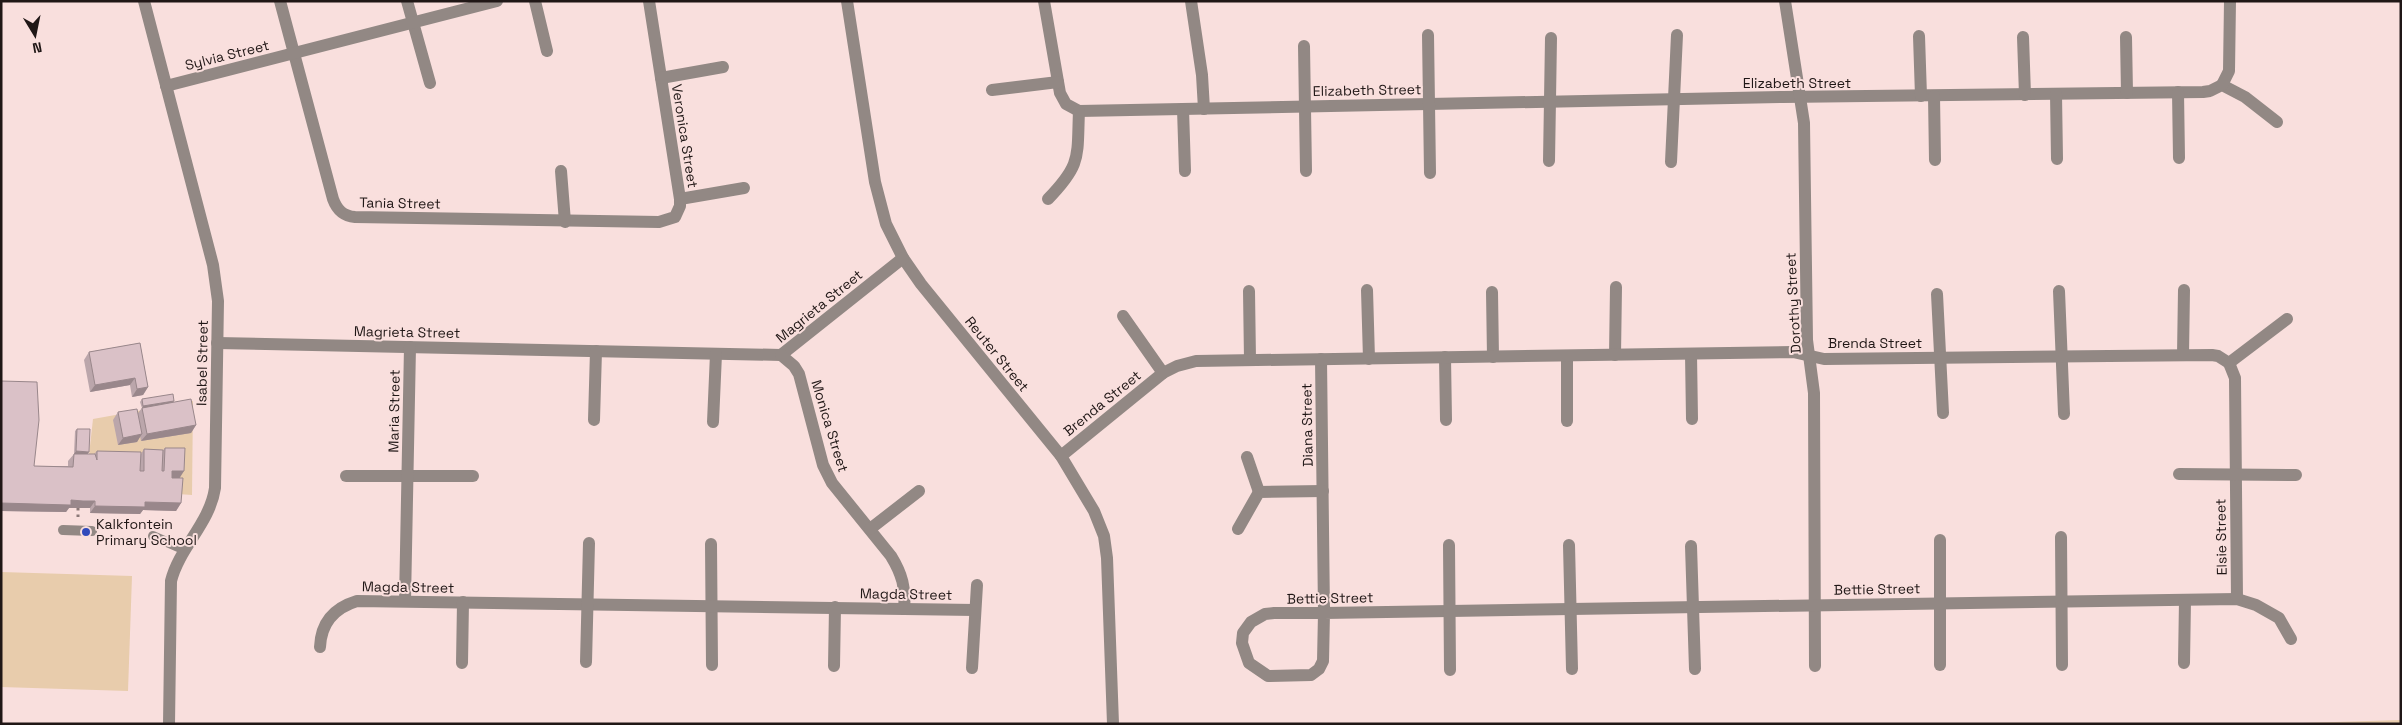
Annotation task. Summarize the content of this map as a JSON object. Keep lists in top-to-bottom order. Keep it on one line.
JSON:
{"streets":{"street":["Sylvia Street","Elizabeth Street","Veronica Street","Tania Street","Dorothy Street","Magrieta Street","Brenda Street","Reuter Street","Isabel Street","Maria Street","Diana Street","Monica Street","Elsie Street","Magda Street","Bettie Street"]},"crossings":[["Sylvia Street","Tania Street"],["Sylvia Street","Isabel Street"],["Elizabeth Street","Dorothy Street"],["Veronica Street","Tania Street"],["Dorothy Street","Brenda Street"],["Dorothy Street","Bettie Street"],["Magrieta Street","Reuter Street"],["Magrieta Street","Isabel Street"],["Magrieta Street","Maria Street"],["Magrieta Street","Monica Street"],["Brenda Street","Reuter Street"],["Brenda Street","Diana Street"],["Brenda Street","Elsie Street"],["Maria Street","Magda Street"],["Diana Street","Bettie Street"],["Monica Street","Magda Street"],["Elsie Street","Bettie Street"]],"places":["Kalkfontein Primary School"],"north":"bottom"}
